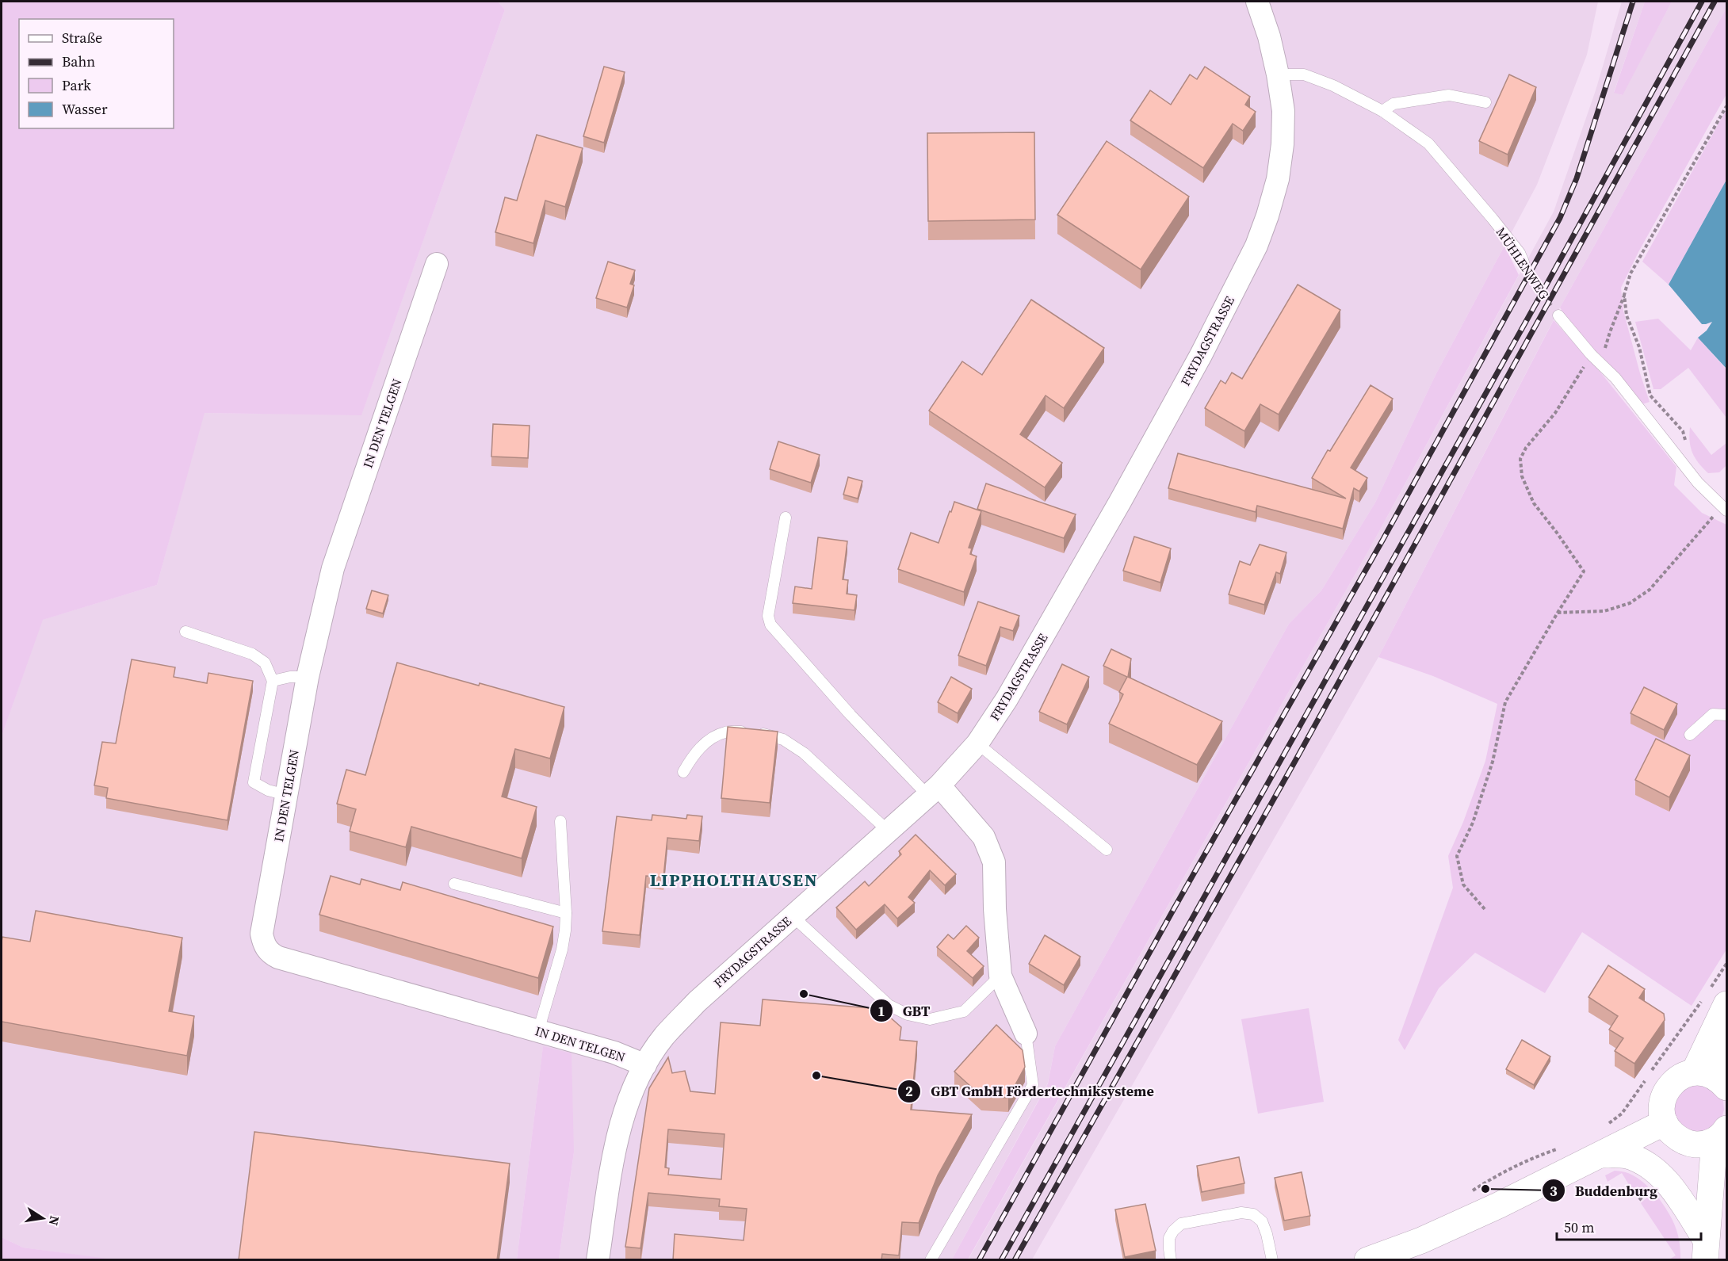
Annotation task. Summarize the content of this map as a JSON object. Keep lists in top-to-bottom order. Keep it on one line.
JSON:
{"streets":{"street":["FRYDAGSTRASSE","IN DEN TELGEN"],"lane":["MÜHLENWEG"]},"crossings":[["MÜHLENWEG","FRYDAGSTRASSE"],["FRYDAGSTRASSE","IN DEN TELGEN"]],"districts":["LIPPHOLTHAUSEN"],"places":["GBT","GBT GmbH Fördertechniksysteme","Buddenburg"],"legend":["Straße","Bahn","Park","Wasser"],"scale_bar":"50 m","north":"right"}
